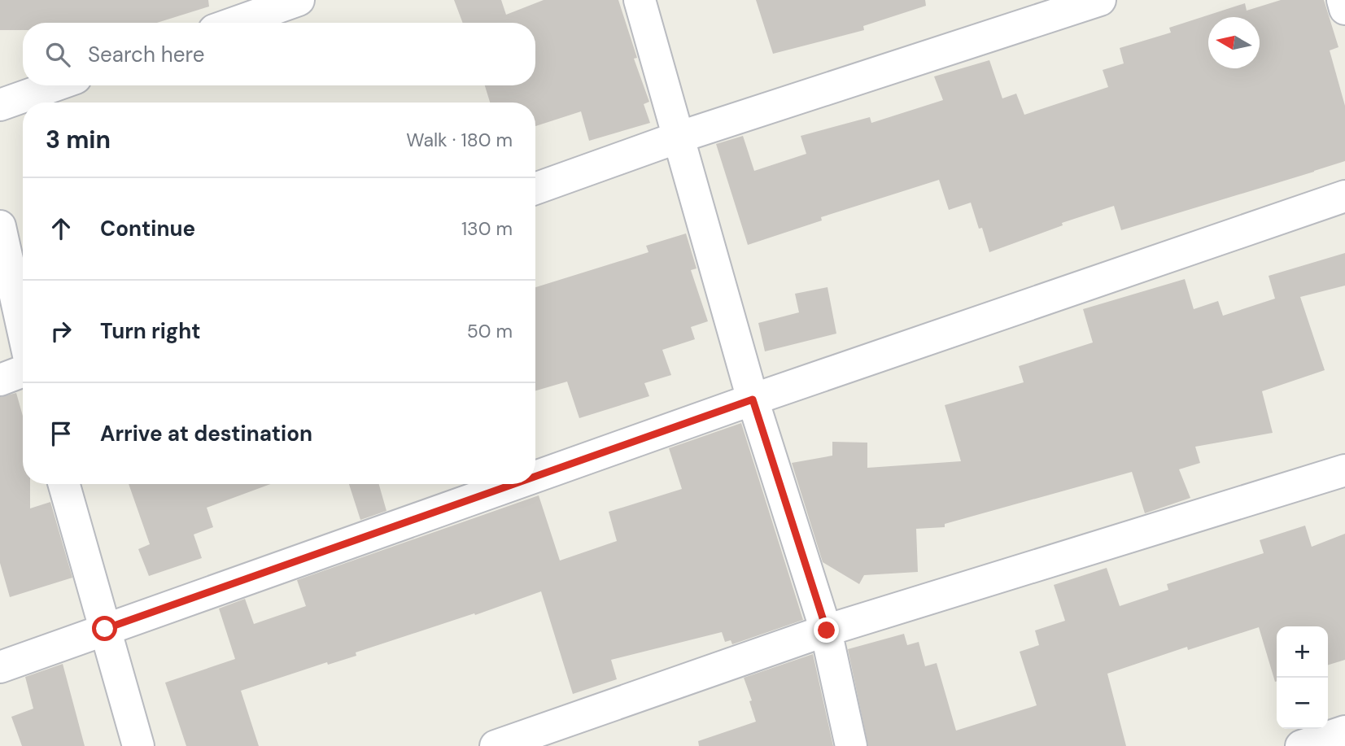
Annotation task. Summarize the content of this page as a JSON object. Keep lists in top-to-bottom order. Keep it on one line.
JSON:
{"north":"left","page":{"search":"Search here","heading":["3 min","Walk · 180 m"],"list":[["Continue","130 m"],["Turn right","50 m"],"Arrive at destination"],"map_buttons":["+","−"]}}
